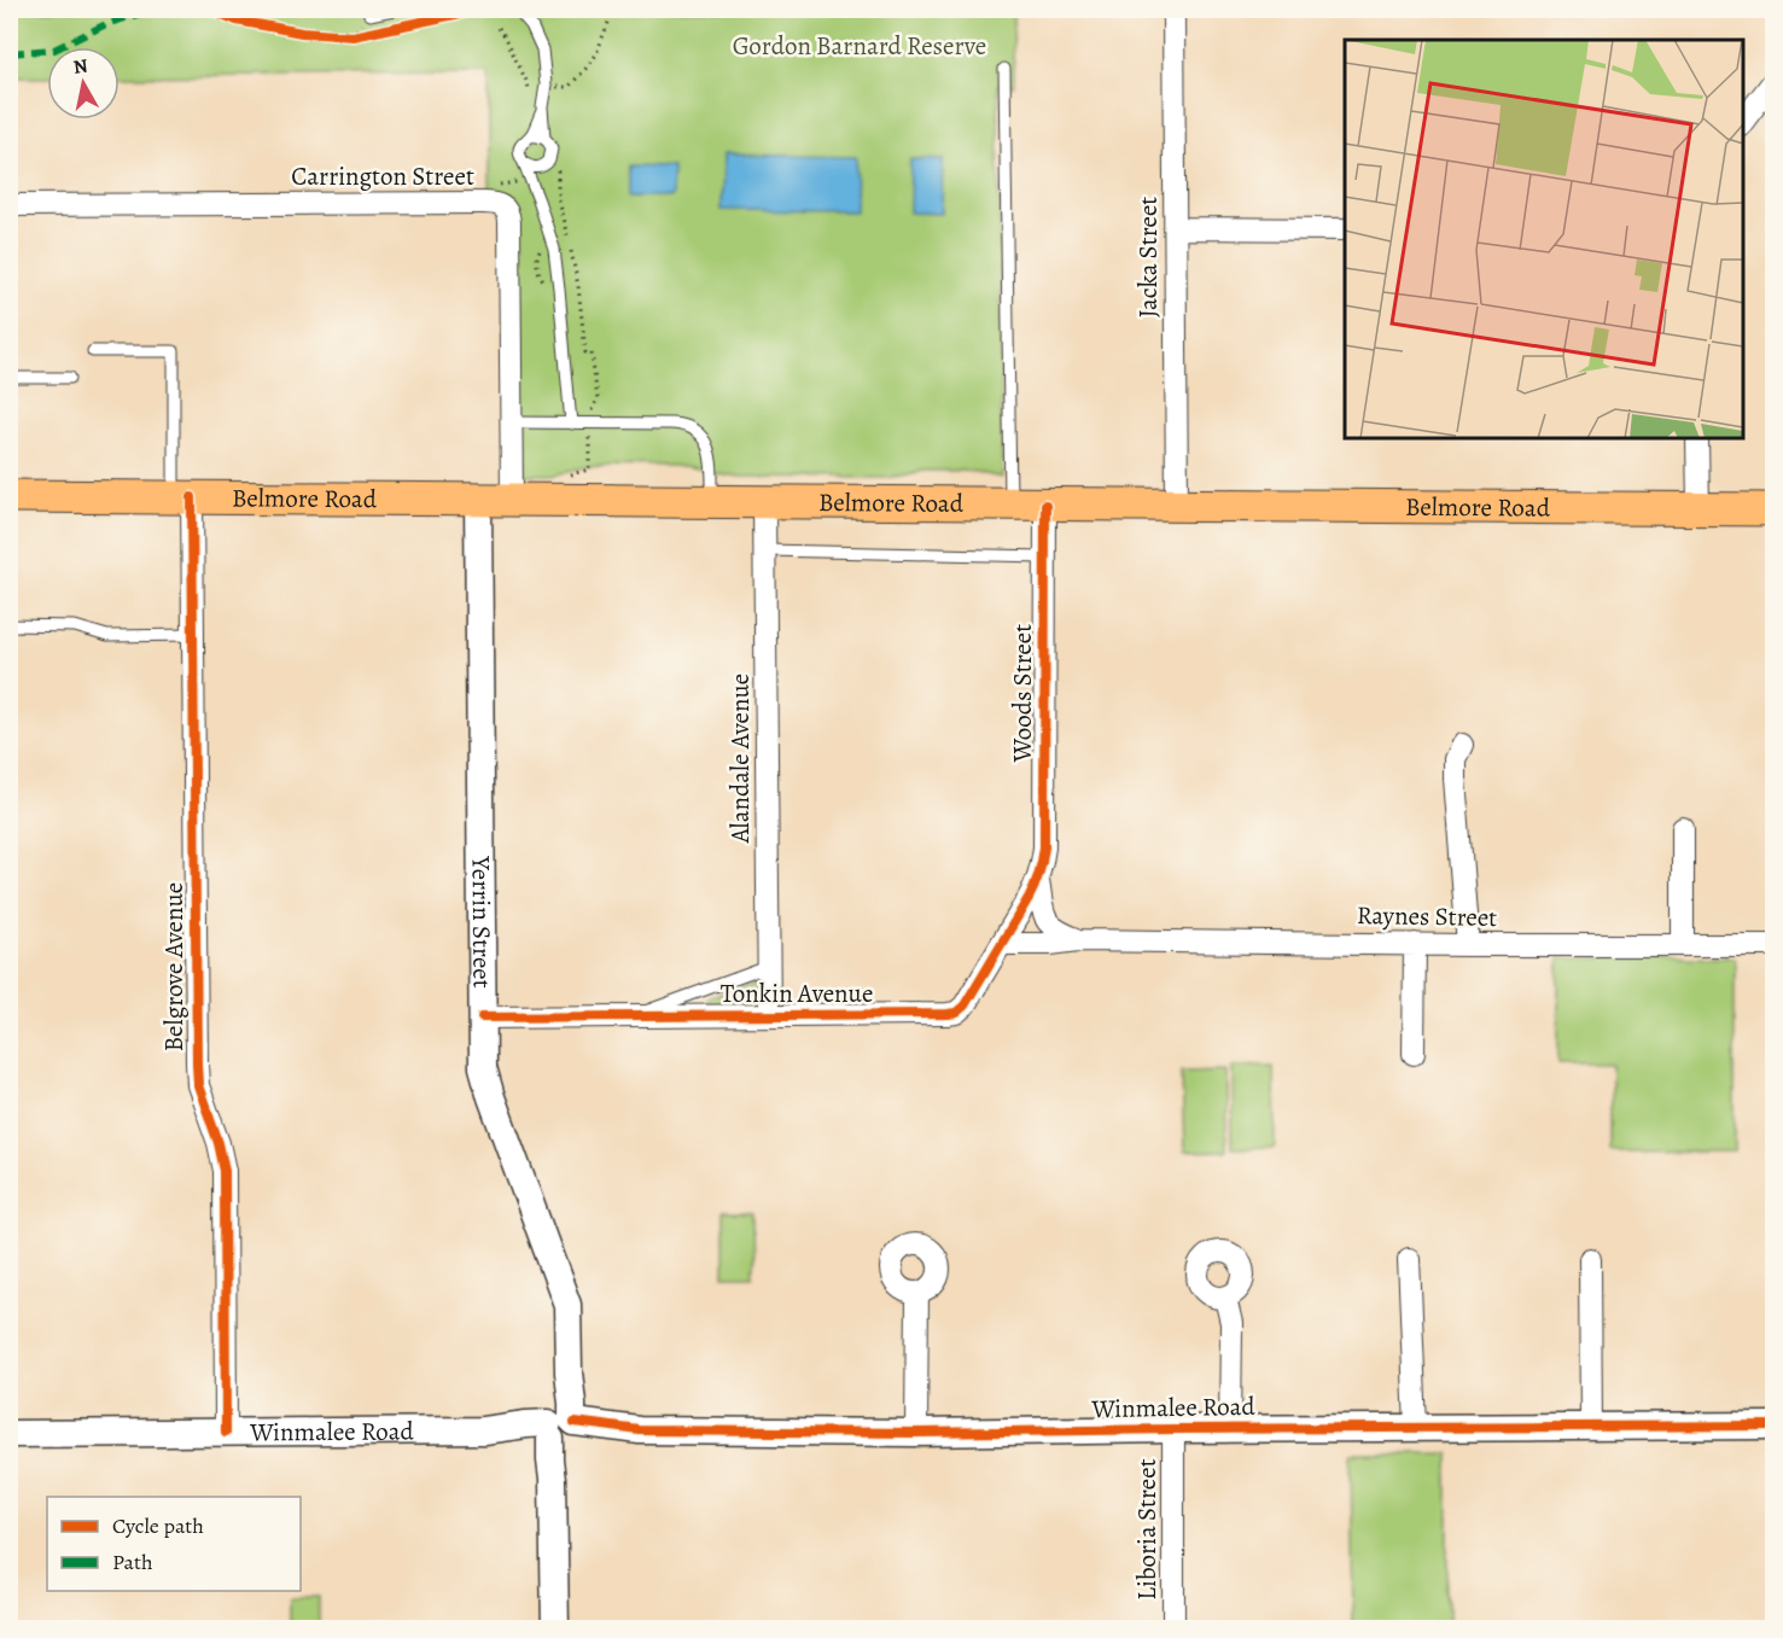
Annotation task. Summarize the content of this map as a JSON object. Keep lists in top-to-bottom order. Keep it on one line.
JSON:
{"streets":{"main road":["Belmore Road"],"street":["Carrington Street","Jacka Street","Woods Street","Alandale Avenue","Raynes Street","Yerrin Street","Belgrove Avenue","Tonkin Avenue","Winmalee Road","Liboria Street"]},"crossings":[["Carrington Street","Belmore Road"],["Jacka Street","Belmore Road"],["Belmore Road","Woods Street"],["Belmore Road","Alandale Avenue"],["Belmore Road","Yerrin Street"],["Belmore Road","Belgrove Avenue"],["Woods Street","Raynes Street"],["Woods Street","Tonkin Avenue"],["Alandale Avenue","Tonkin Avenue"],["Raynes Street","Tonkin Avenue"],["Yerrin Street","Tonkin Avenue"],["Yerrin Street","Winmalee Road"],["Belgrove Avenue","Winmalee Road"],["Winmalee Road","Liboria Street"]],"parks":["Gordon Barnard Reserve"],"legend":["Cycle path","Path"],"north":"top"}
